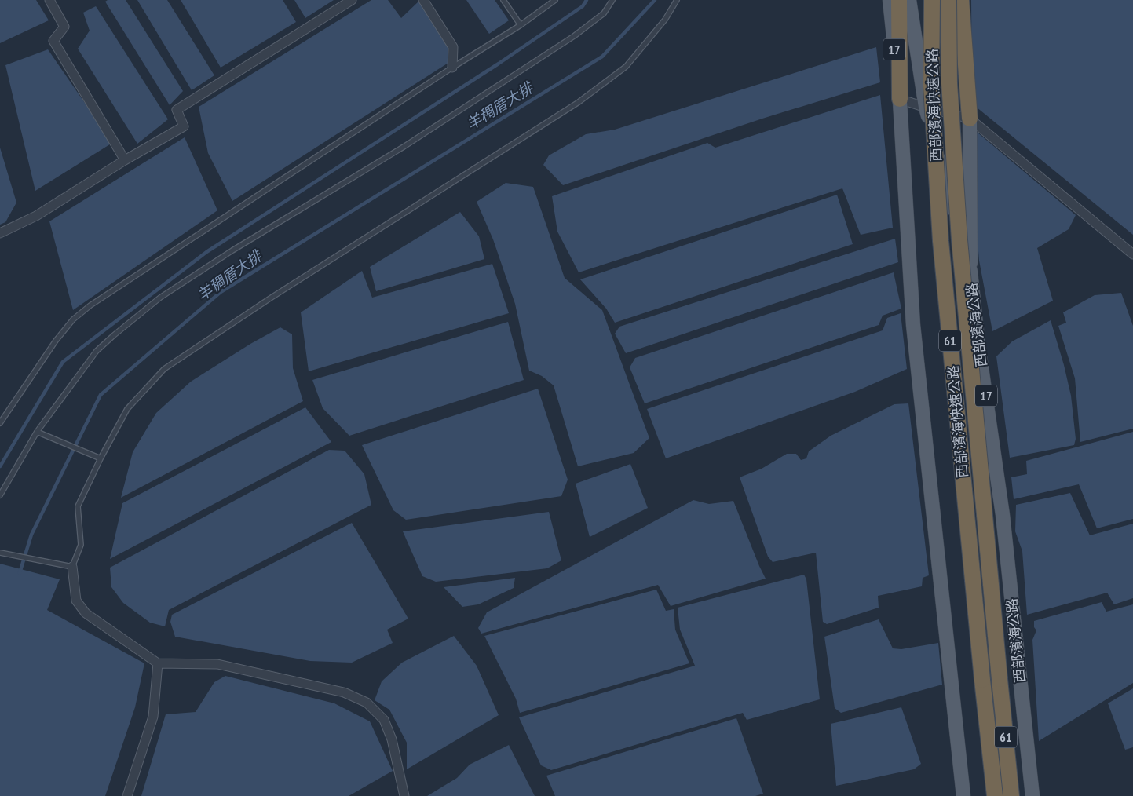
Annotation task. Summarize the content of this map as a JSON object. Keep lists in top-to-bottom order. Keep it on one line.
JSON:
{"streets":{"highway":["西部濱海快速公路","61"],"main road":["17","西部濱海公路"]},"water":["羊稠厝大排"]}
